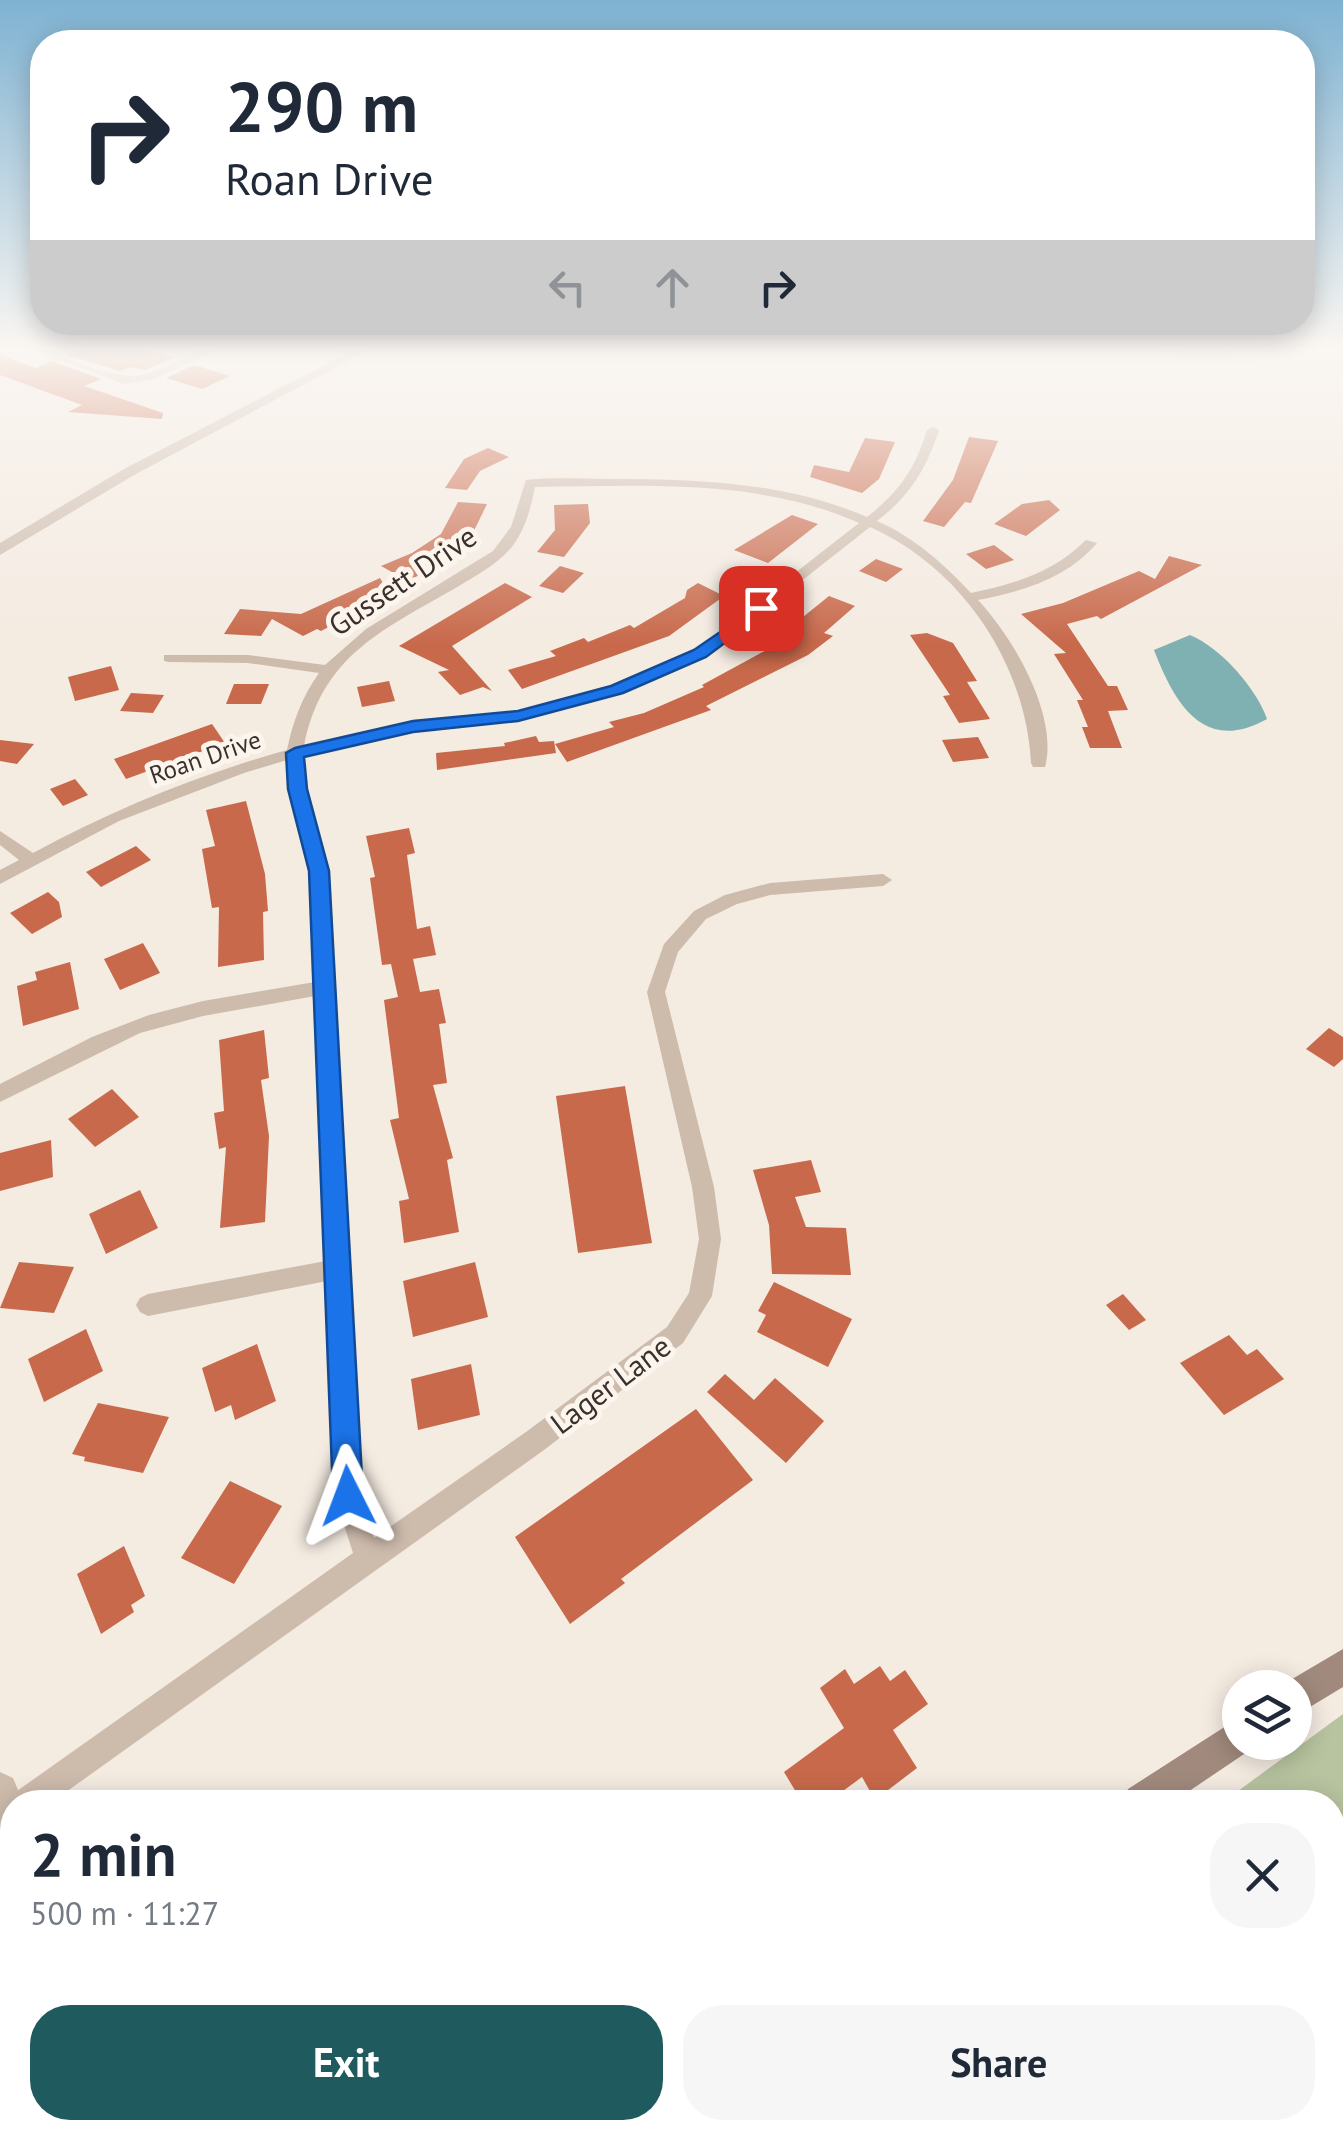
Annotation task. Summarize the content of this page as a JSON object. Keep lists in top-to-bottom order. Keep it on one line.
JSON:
{"streets":{"street":["Gussett Drive","Roan Drive","Lager Lane"]},"crossings":[["Gussett Drive","Roan Drive"],["Gussett Drive","Lager Lane"]],"page":{"turn":["290 m","Roan Drive"],"heading":["2 min","500 m · 11:27"],"buttons":["Exit","Share"]}}
